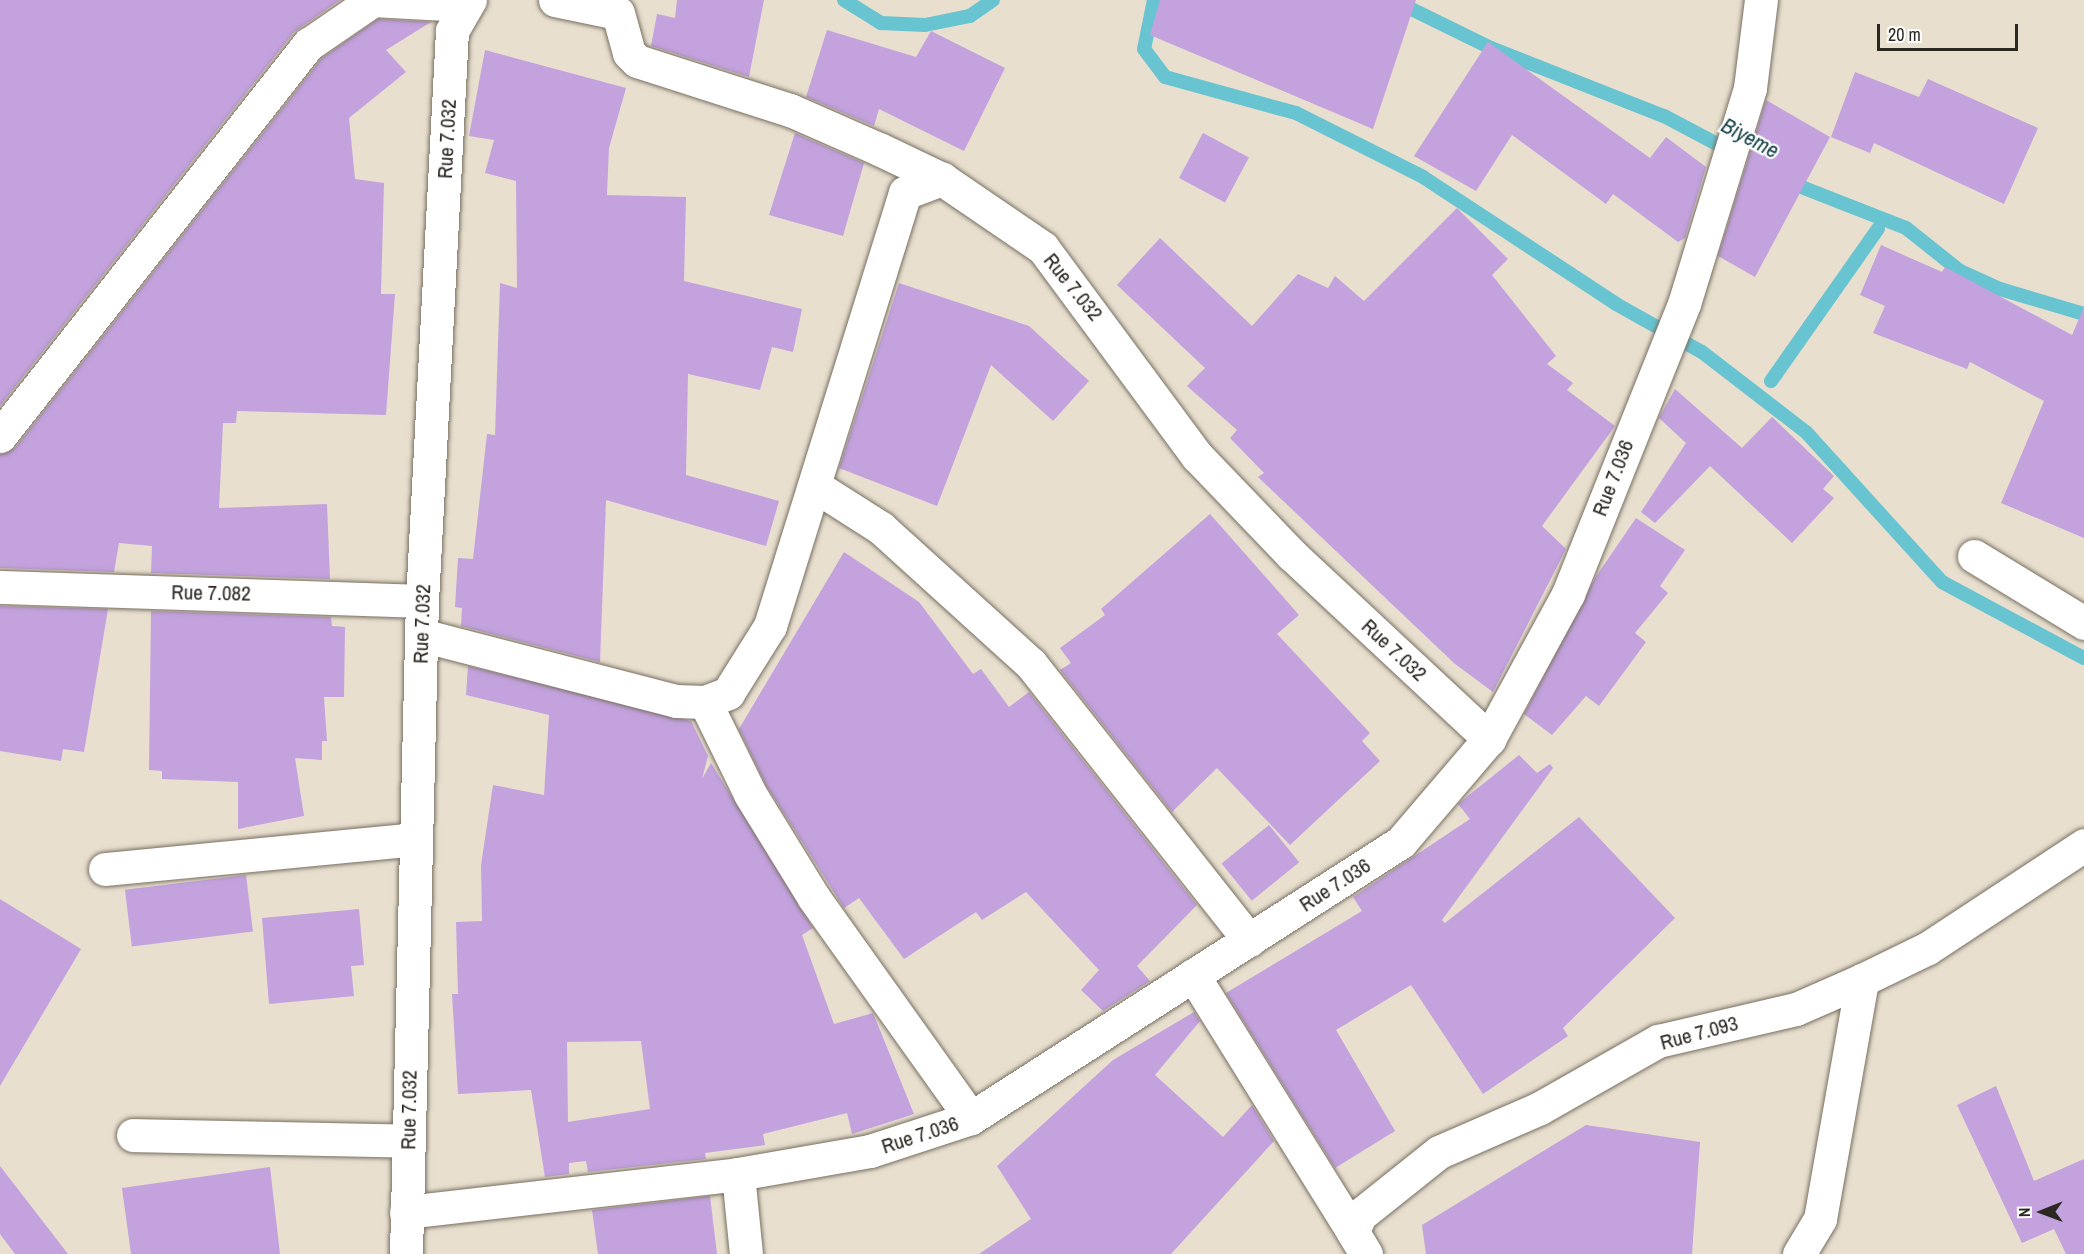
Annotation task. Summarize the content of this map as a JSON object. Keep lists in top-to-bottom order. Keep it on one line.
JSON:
{"streets":{"street":["Rue 7.032","Rue 7.036","Rue 7.082","Rue 7.093"]},"crossings":[["Rue 7.032","Rue 7.036"],["Rue 7.032","Rue 7.082"]],"water":["Biyeme"],"scale_bar":"20 m","north":"left"}
